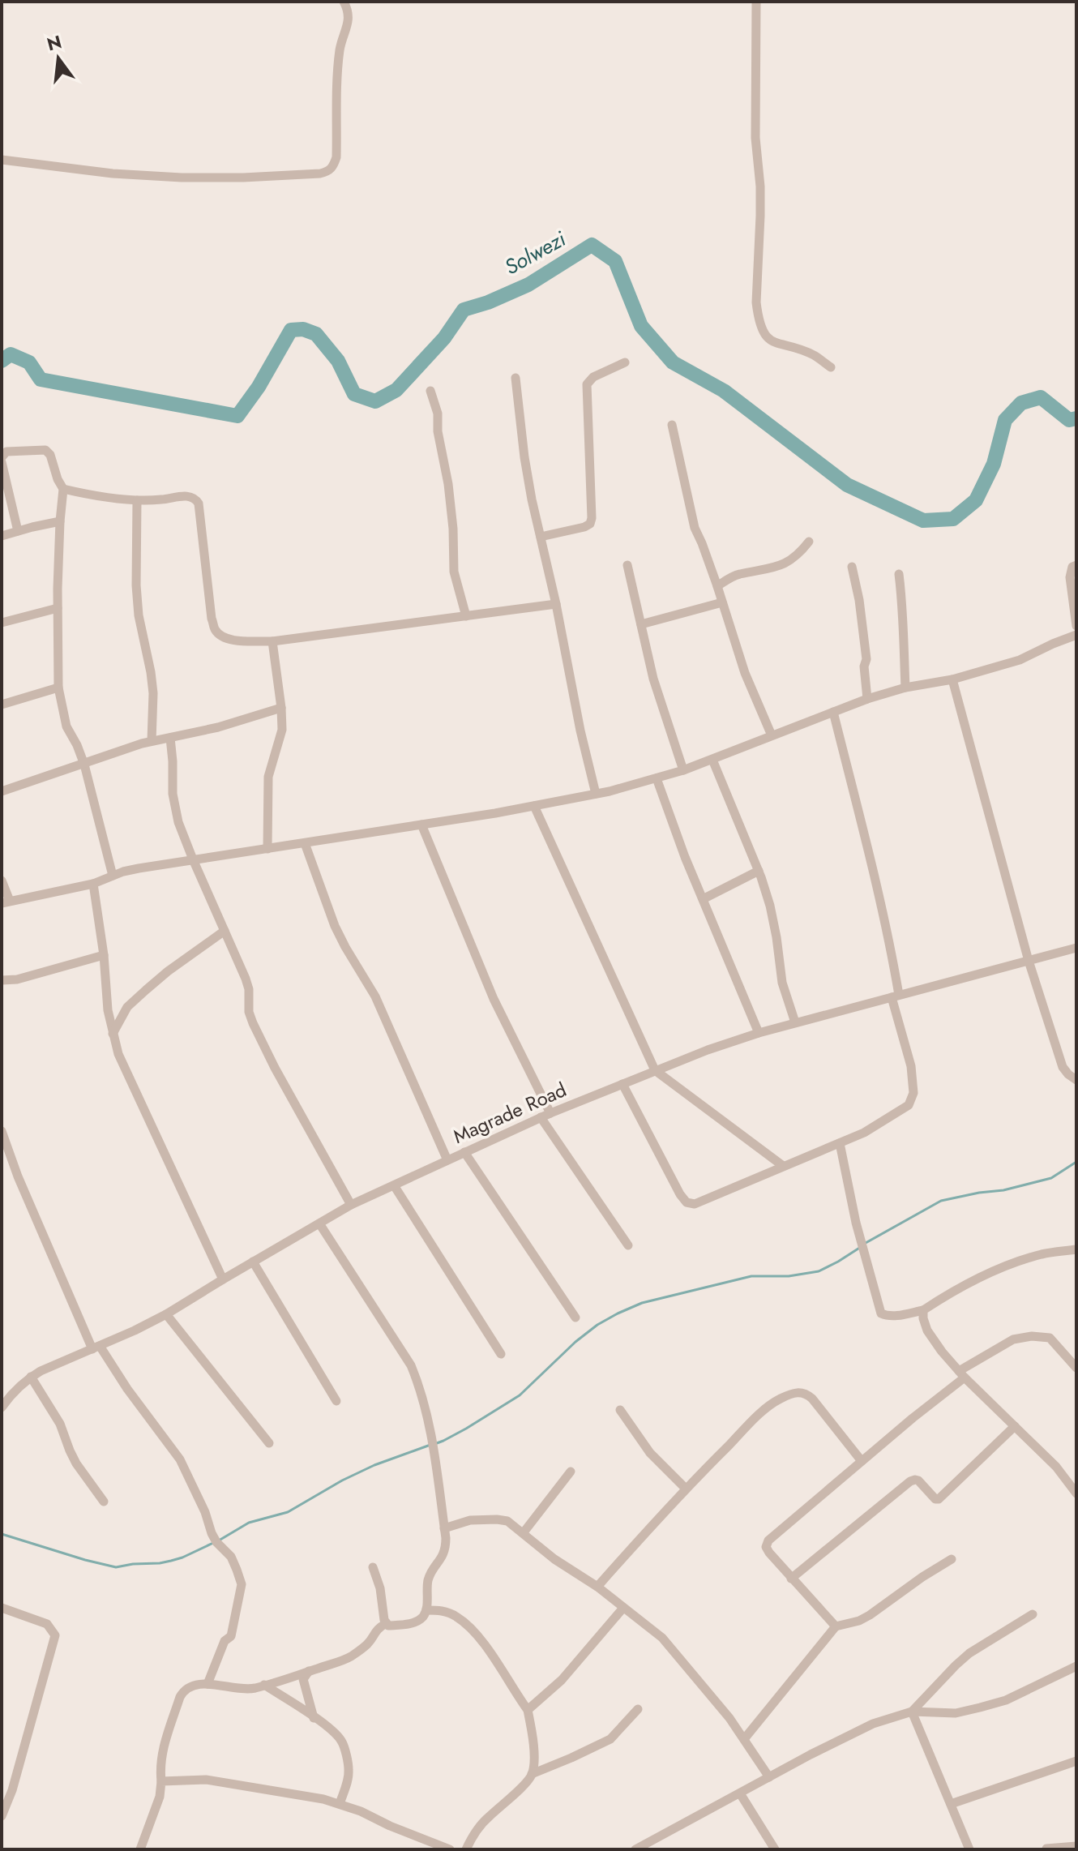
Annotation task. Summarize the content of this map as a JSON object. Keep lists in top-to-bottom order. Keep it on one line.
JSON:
{"streets":{"street":["Magrade Road"]},"water":["Solwezi"],"north":"top"}
